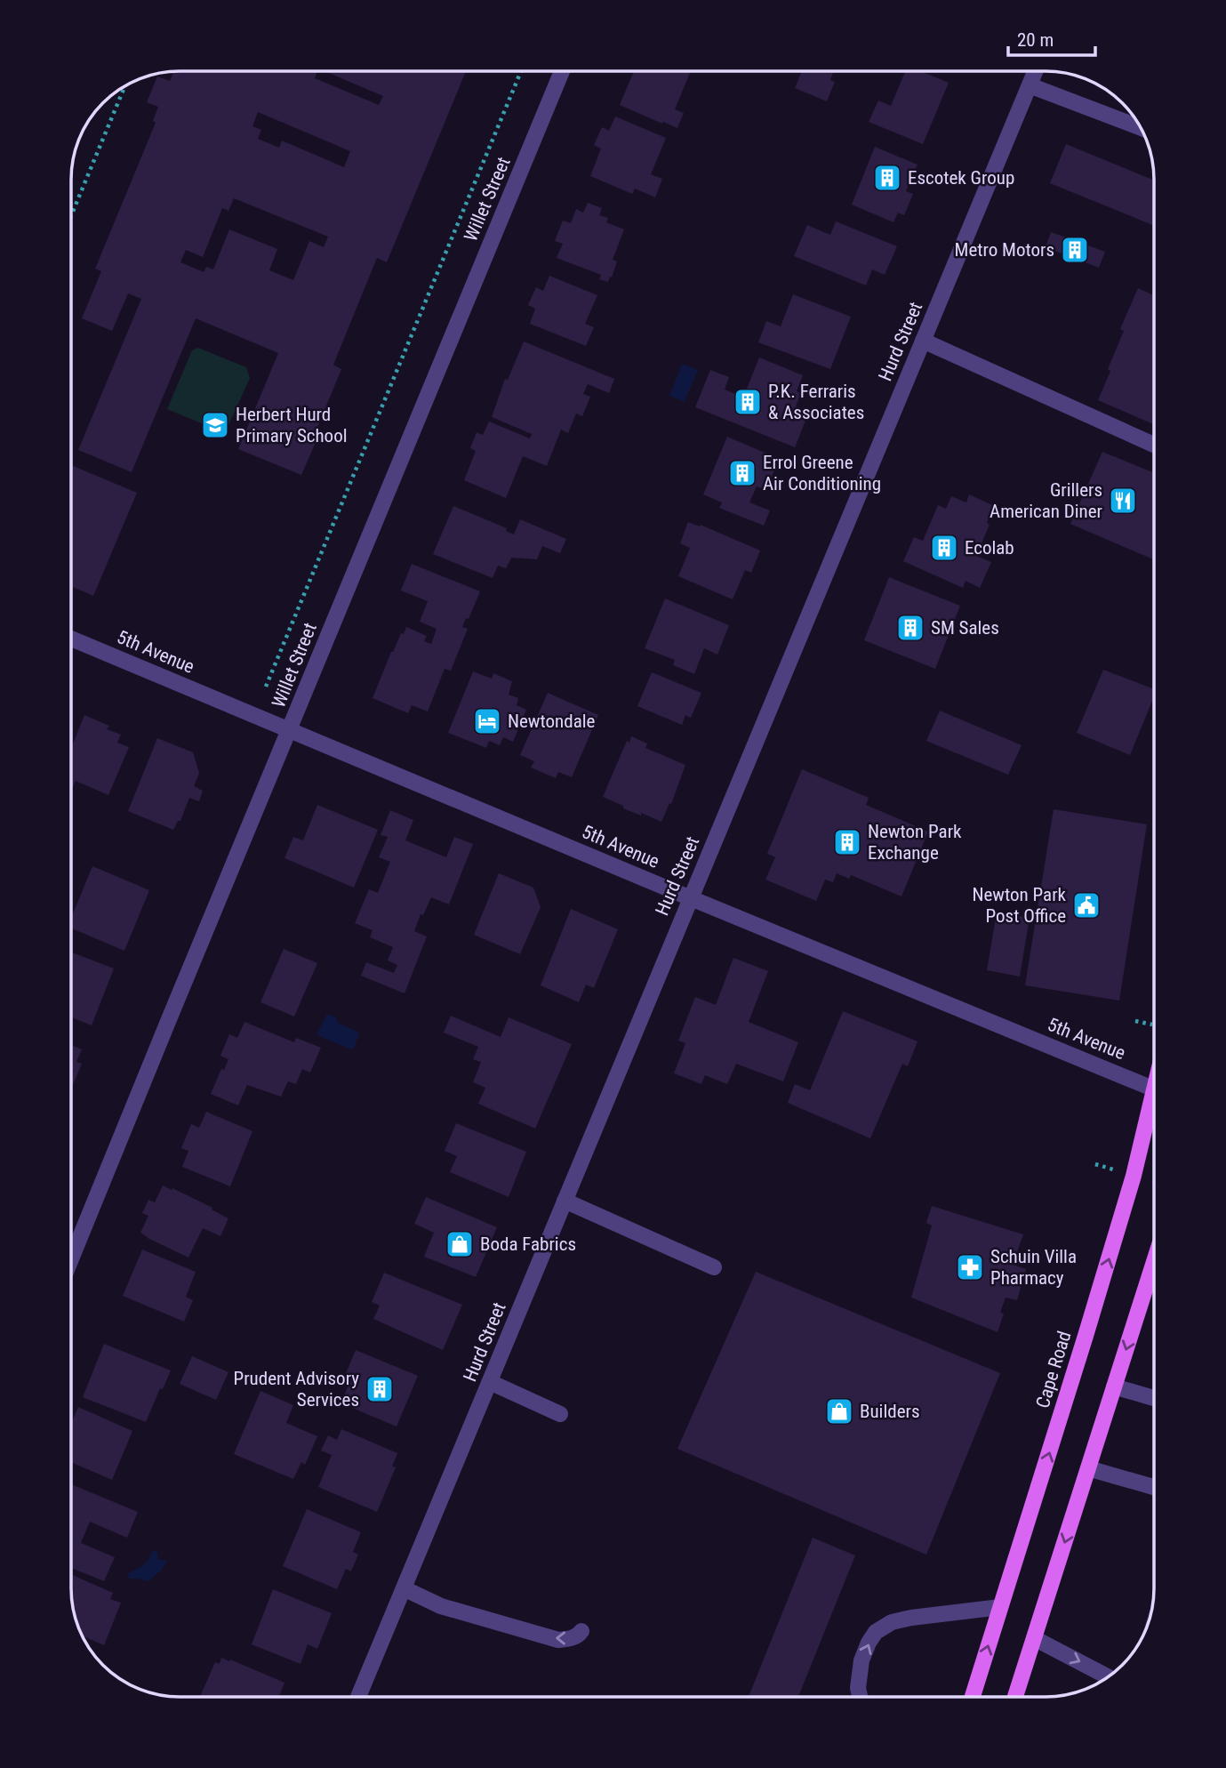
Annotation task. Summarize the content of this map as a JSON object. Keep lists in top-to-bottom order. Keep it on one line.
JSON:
{"streets":{"main road":["Cape Road"],"street":["Willet Street","Hurd Street","5th Avenue"]},"crossings":[["Willet Street","5th Avenue"],["Hurd Street","5th Avenue"]],"places":{"building":["Escotek Group","Metro Motors","P.K. Ferraris & Associates","Errol Greene Air Conditioning","Ecolab","SM Sales","Newton Park Exchange","Prudent Advisory Services"],"school or university":["Herbert Hurd Primary School"],"restaurant":["Grillers American Diner"],"hotel":["Newtondale"],"public building":["Newton Park Post Office"],"shop":["Boda Fabrics","Builders"],"pharmacy":["Schuin Villa Pharmacy"]},"scale_bar":"20 m"}
